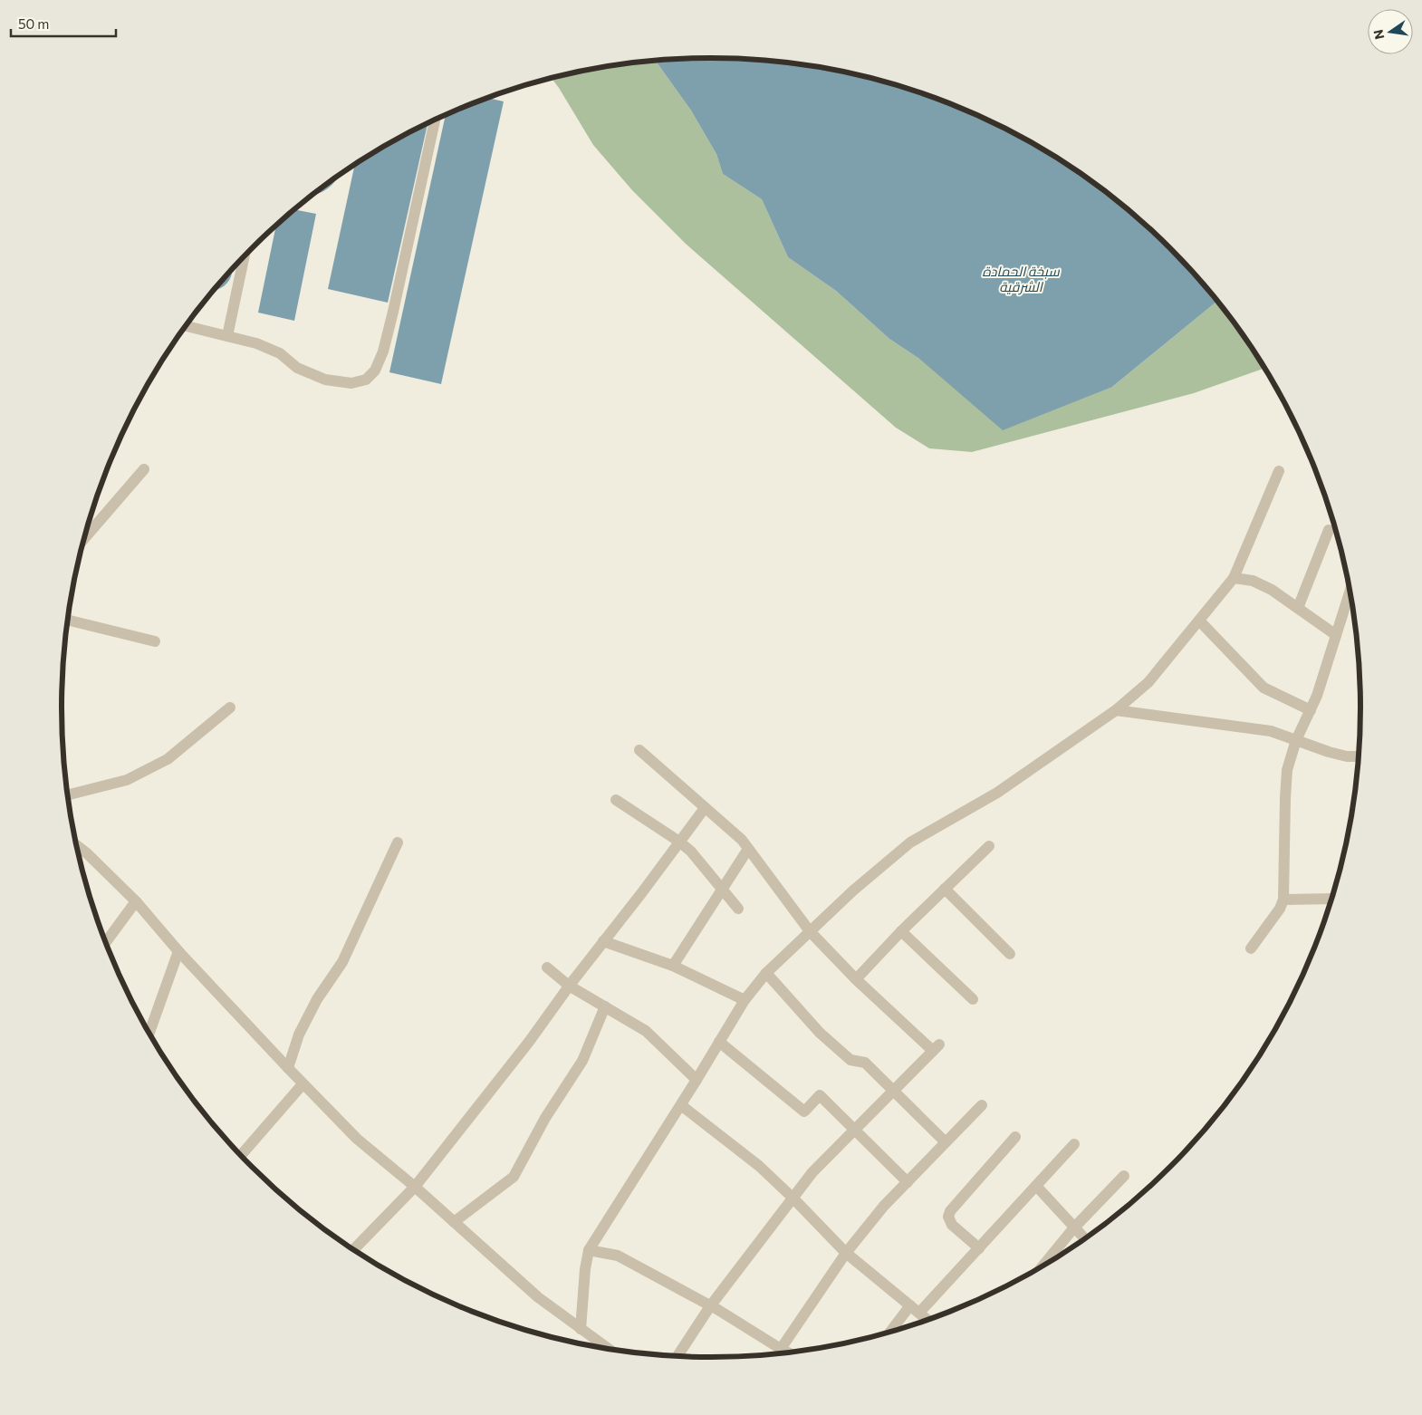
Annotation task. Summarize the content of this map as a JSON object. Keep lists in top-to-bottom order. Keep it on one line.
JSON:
{"water":["سبخة الحمادة الشرقية"],"scale_bar":"50 m","north":"left"}
